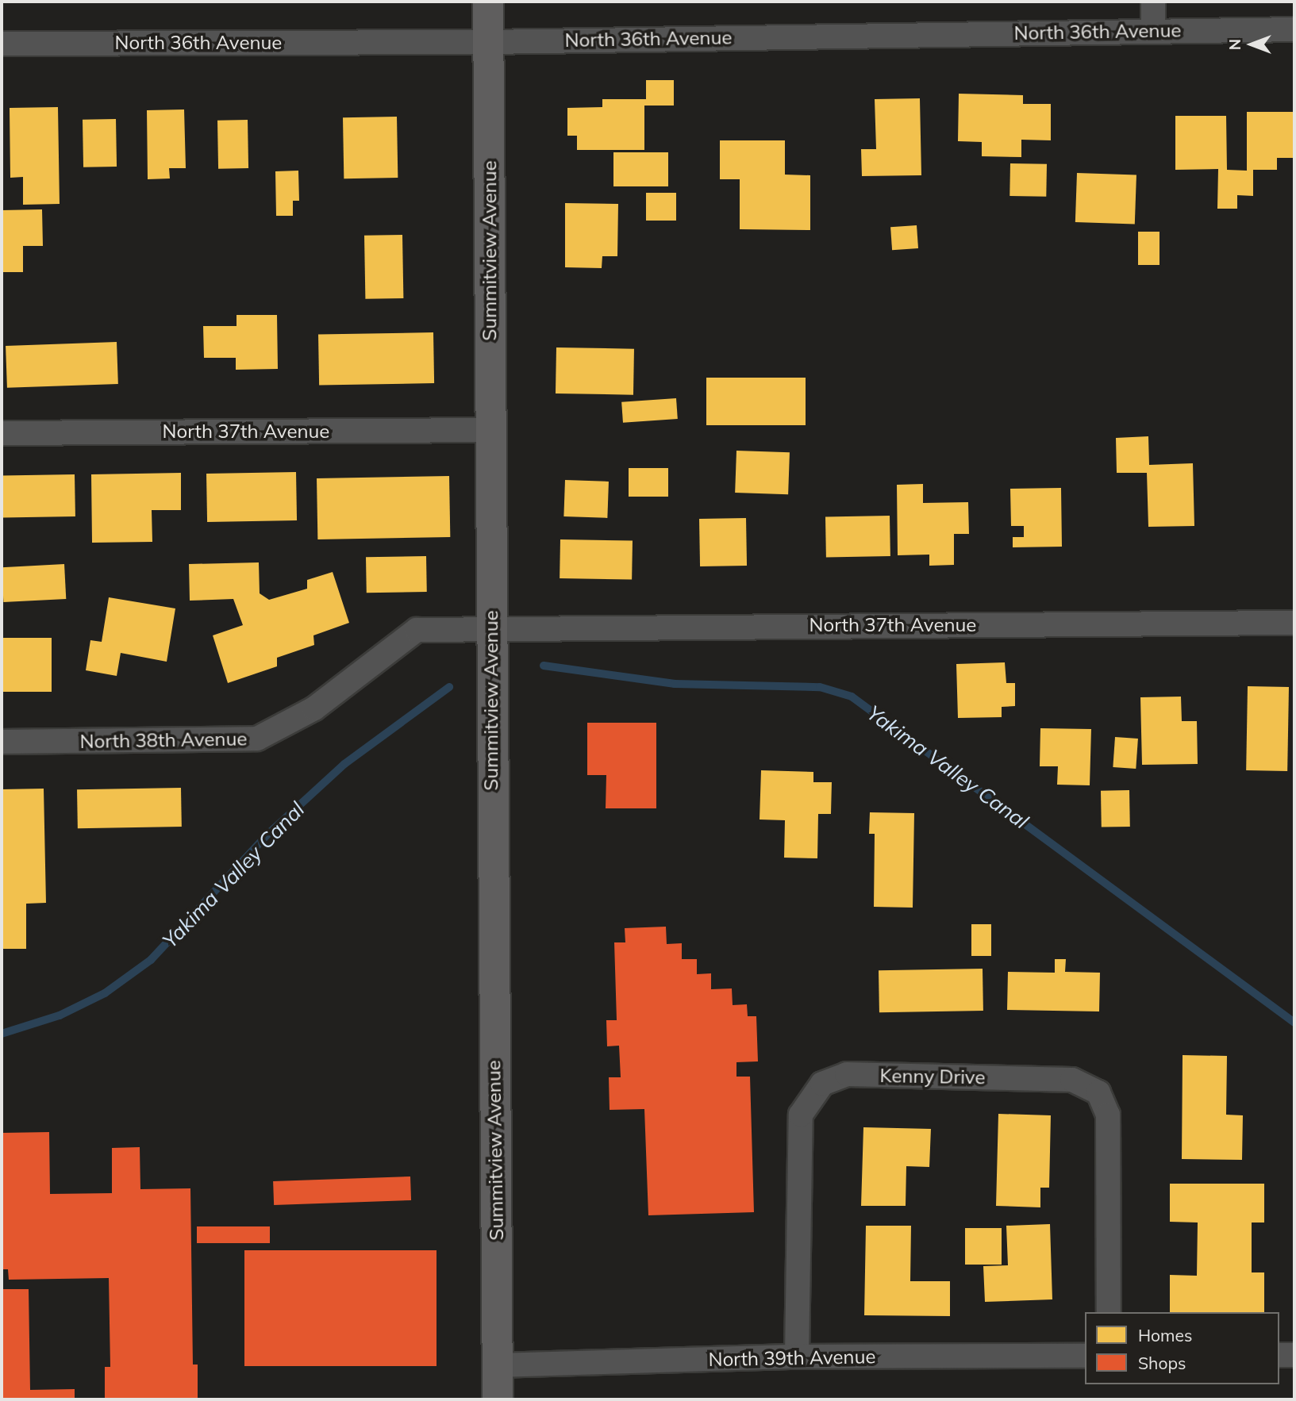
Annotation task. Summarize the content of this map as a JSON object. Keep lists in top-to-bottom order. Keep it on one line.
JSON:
{"streets":{"main road":["Summitview Avenue"],"street":["North 36th Avenue","North 37th Avenue","North 38th Avenue","Kenny Drive","North 39th Avenue"]},"crossings":[["North 36th Avenue","Summitview Avenue"],["Summitview Avenue","North 37th Avenue"],["Summitview Avenue","North 38th Avenue"],["Summitview Avenue","North 39th Avenue"],["North 37th Avenue","North 38th Avenue"],["Kenny Drive","North 39th Avenue"]],"water":["Yakima Valley Canal"],"legend":["Homes","Shops"],"north":"left"}
